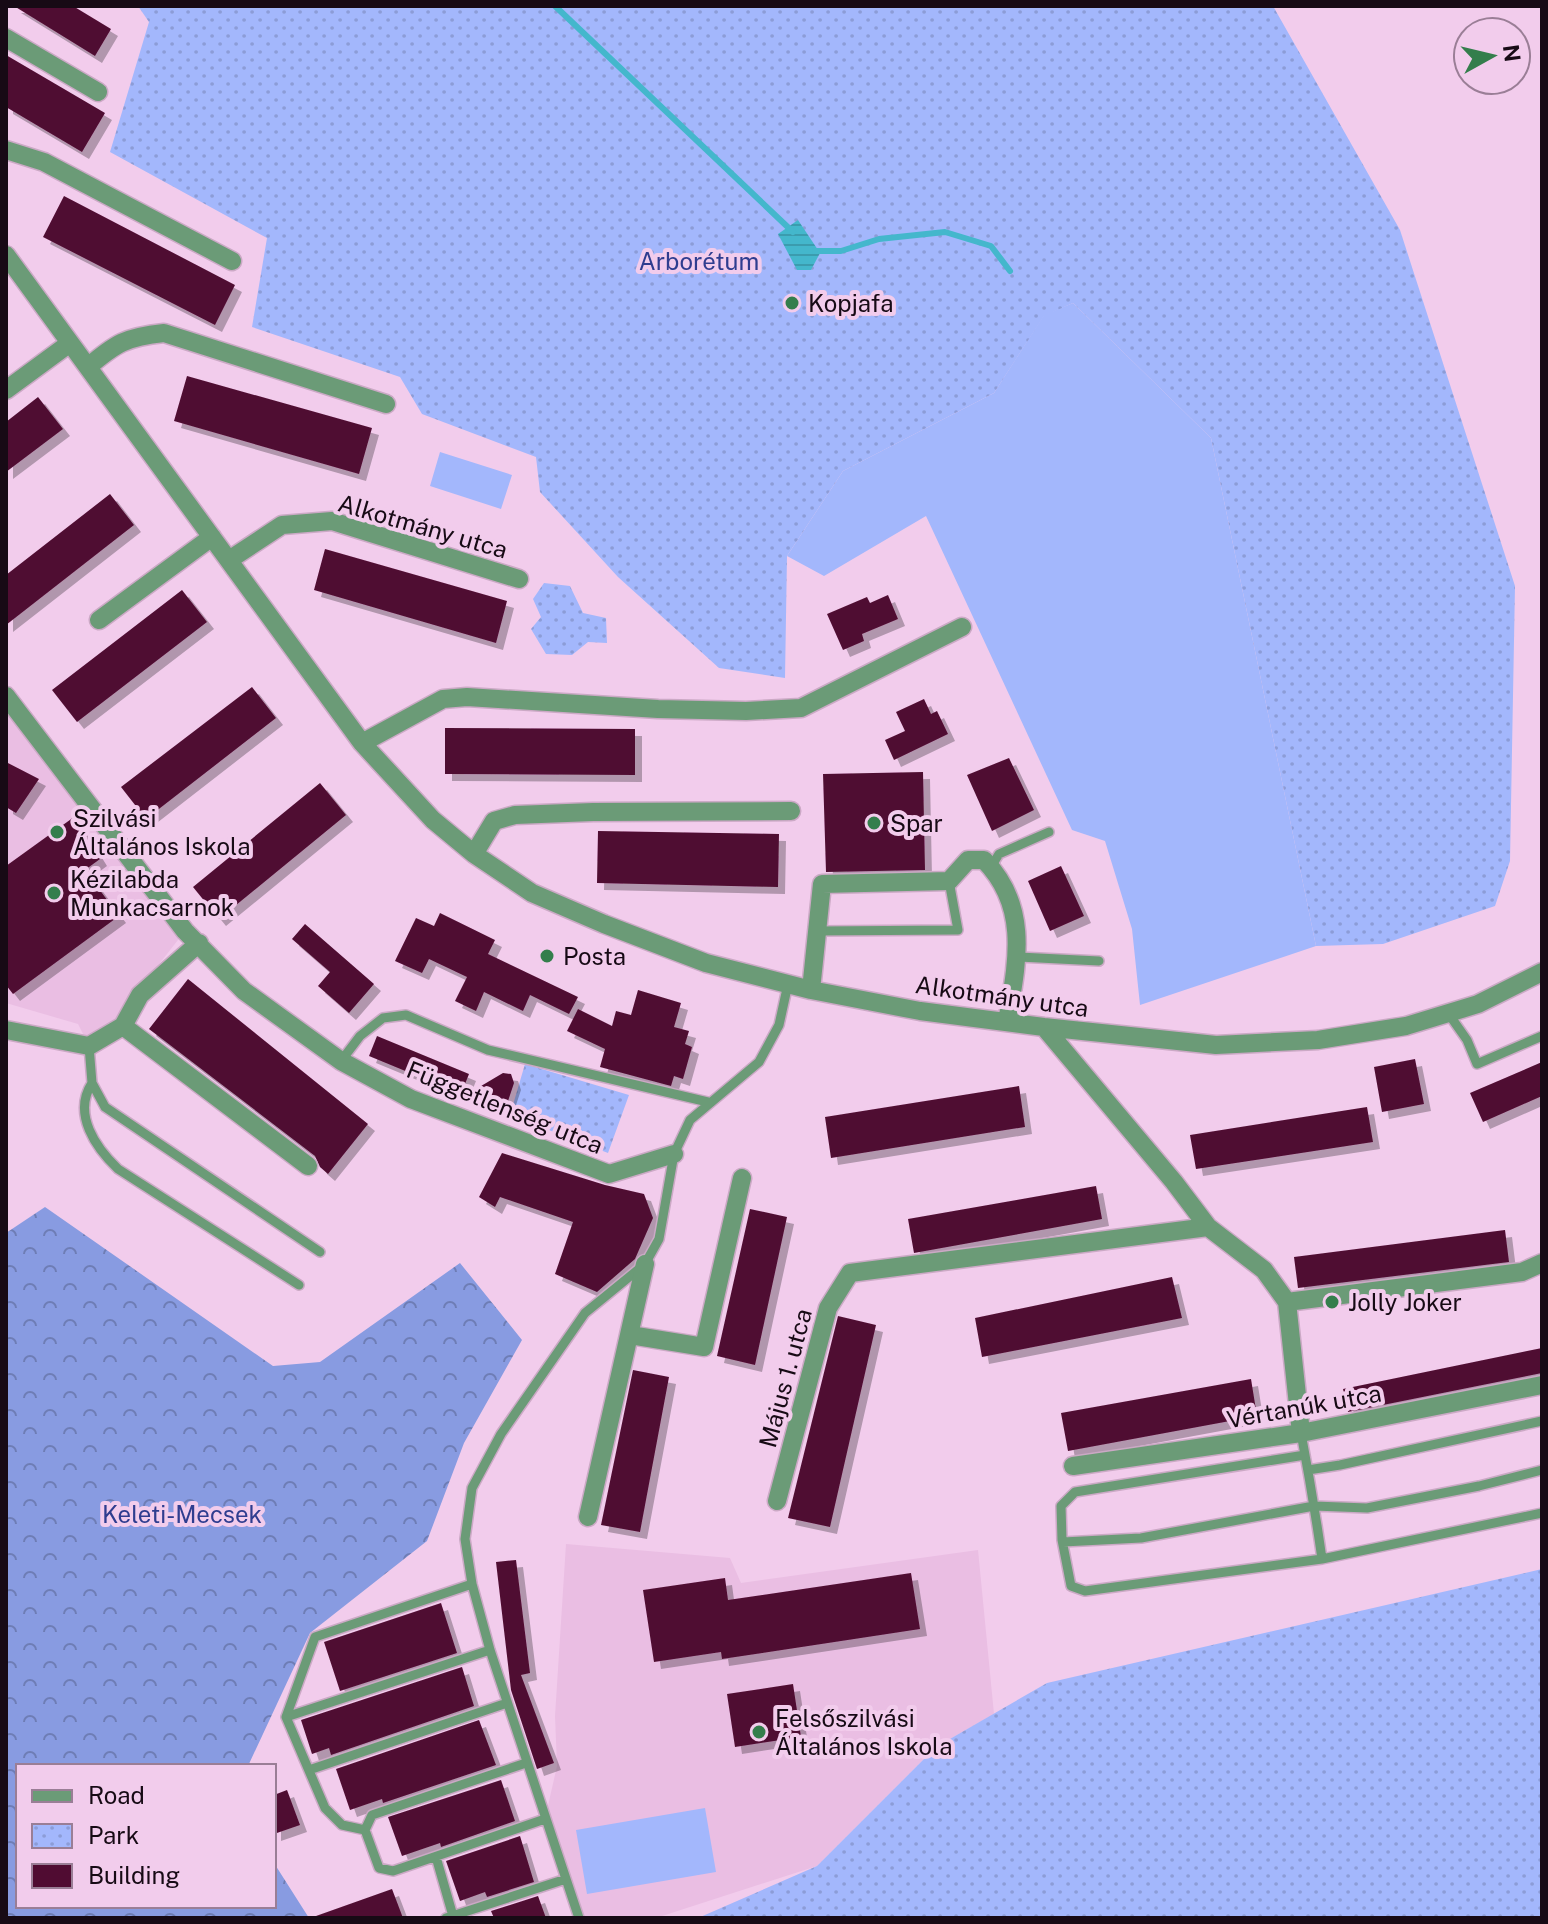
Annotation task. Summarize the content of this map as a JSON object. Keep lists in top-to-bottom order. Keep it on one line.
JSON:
{"streets":{"street":["Alkotmány utca","Függetlenség utca","Május 1. utca","Vértanúk utca"]},"parks":["Arborétum","Keleti-Mecsek"],"places":["Kopjafa","Spar","Szilvási Általános Iskola","Kézilabda Munkacsarnok","Posta","Jolly Joker","Felsőszilvási Általános Iskola"],"legend":["Road","Park","Building"],"north":"right"}
